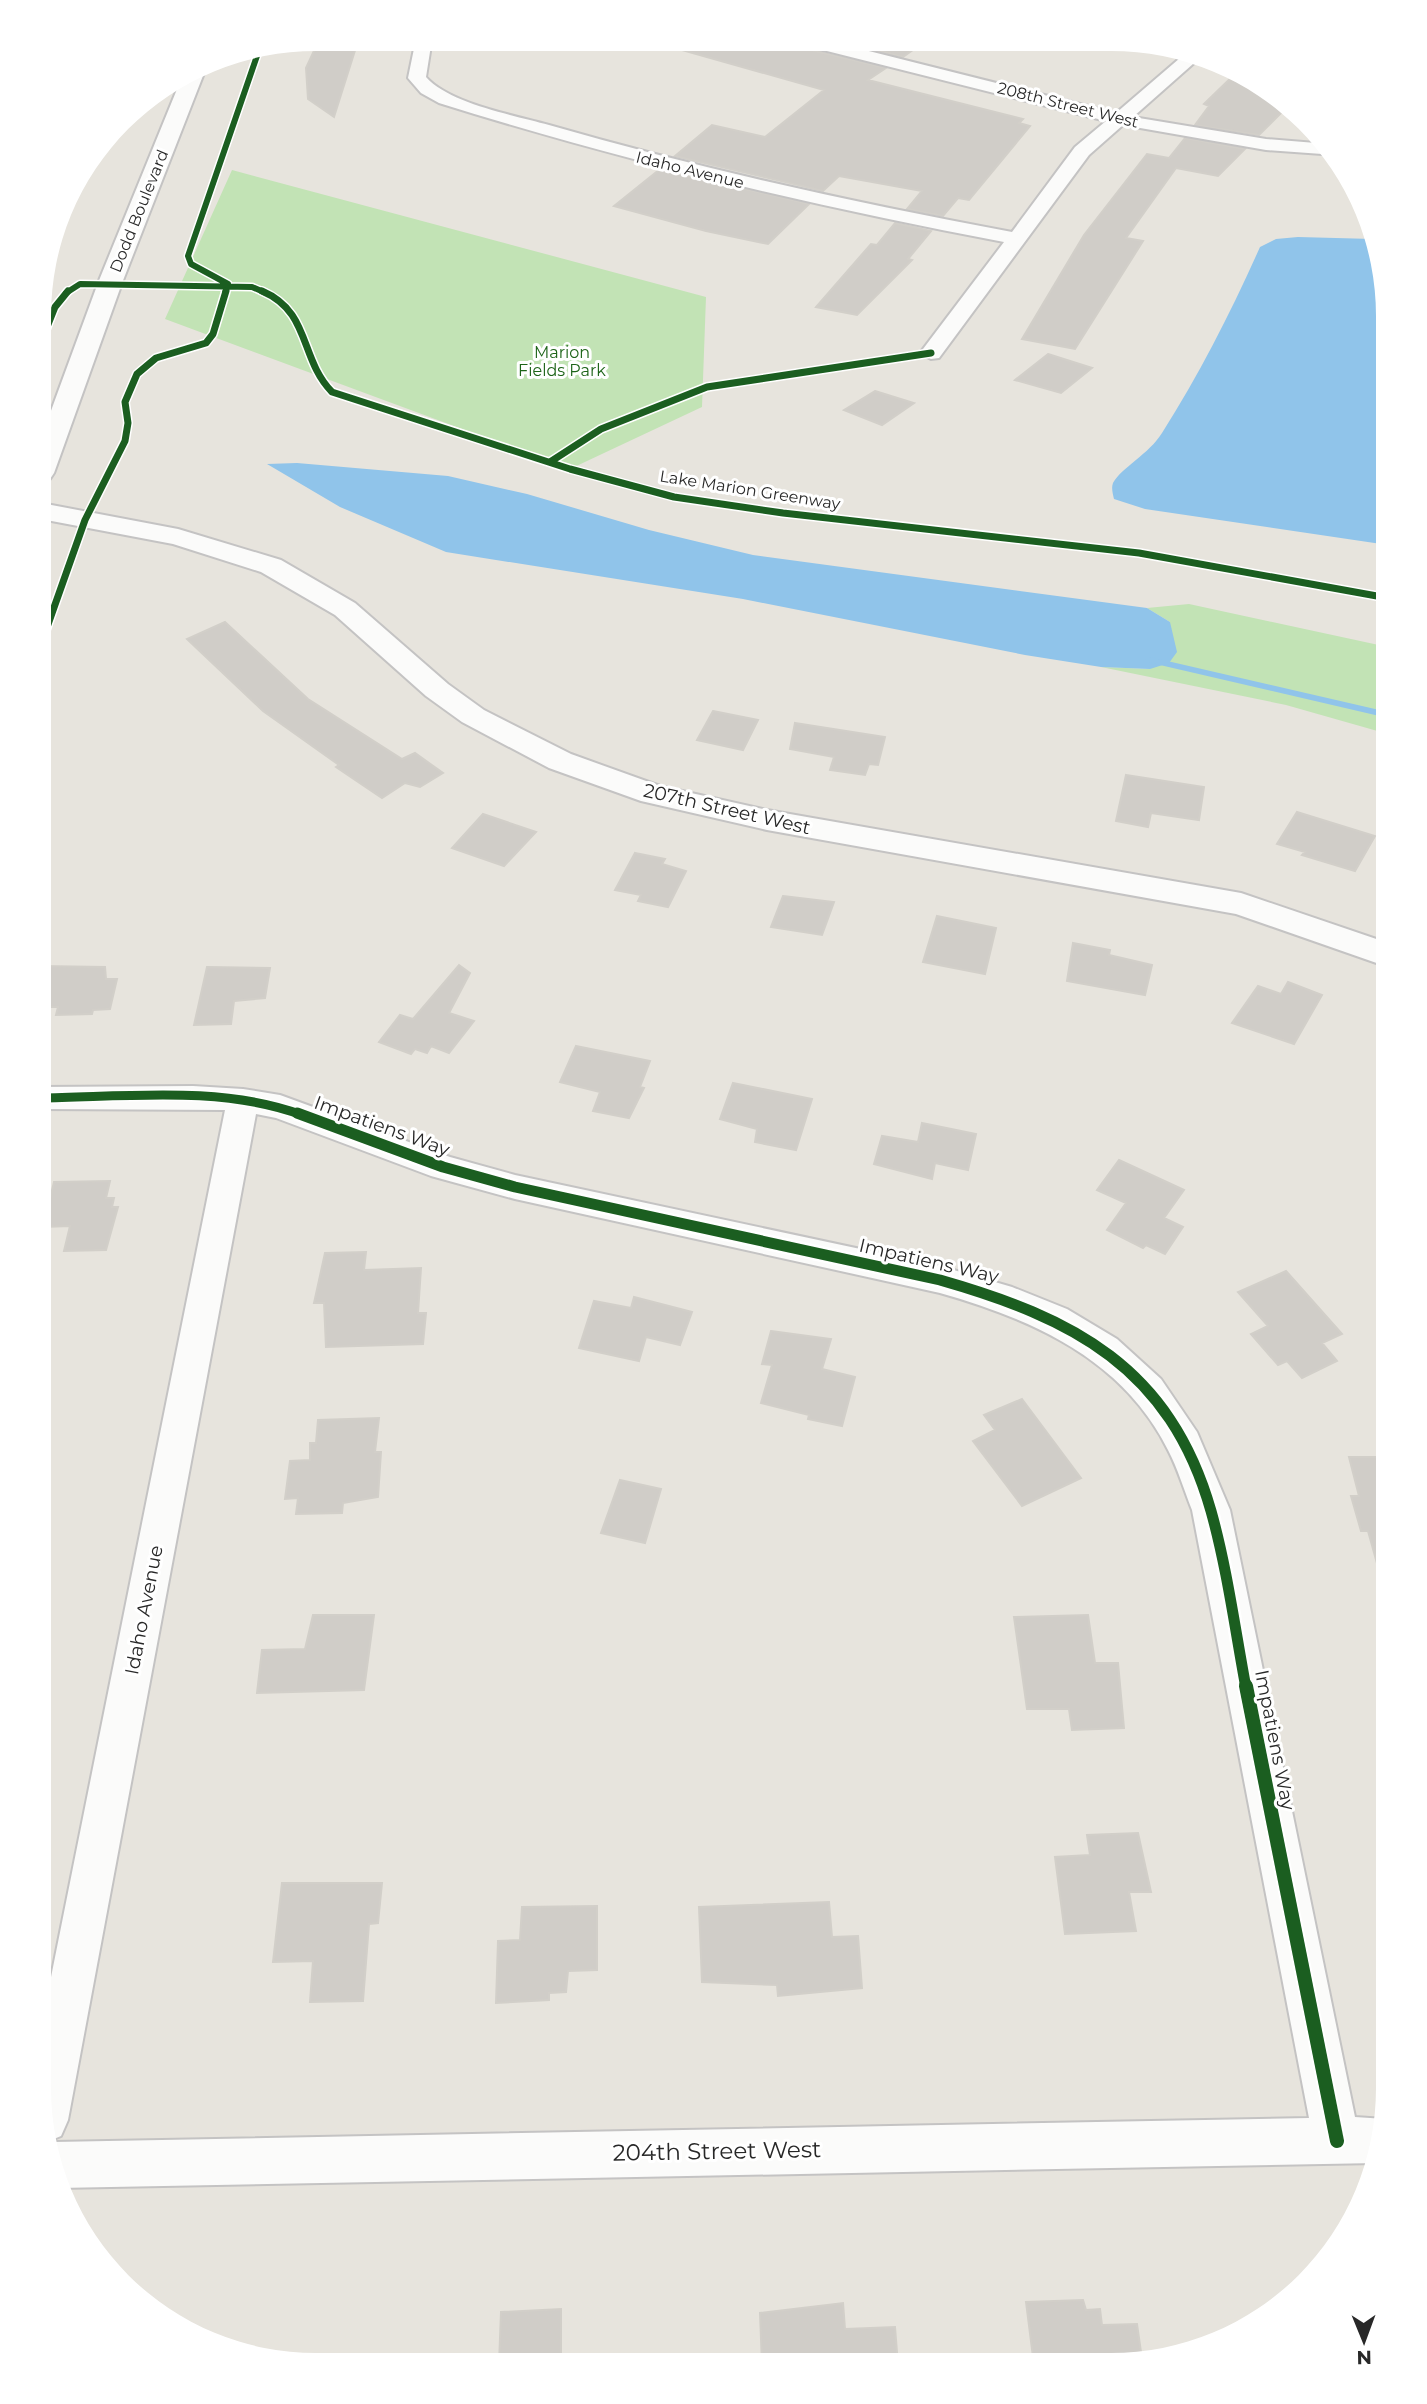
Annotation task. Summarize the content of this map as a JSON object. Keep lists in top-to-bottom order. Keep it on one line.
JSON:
{"streets":{"street":["208th Street West","Idaho Avenue","Dodd Boulevard","207th Street West","Impatiens Way","204th Street West"],"cycle path":["Lake Marion Greenway"]},"crossings":[["Idaho Avenue","Impatiens Way"],["Impatiens Way","204th Street West"]],"parks":["Marion Fields Park"],"north":"bottom"}
